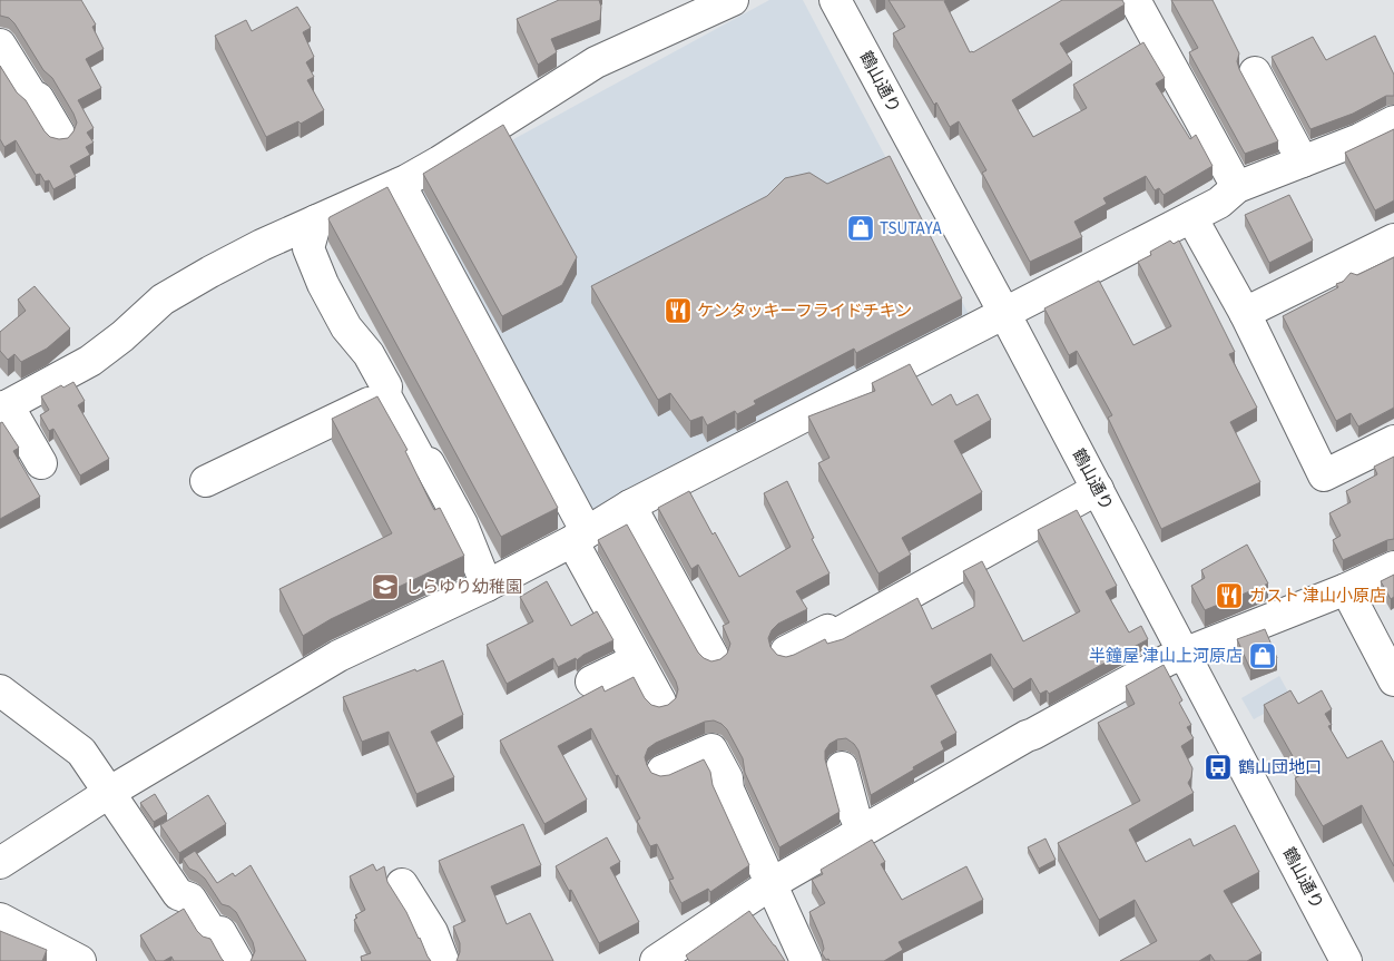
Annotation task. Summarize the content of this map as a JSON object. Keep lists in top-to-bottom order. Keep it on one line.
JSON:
{"streets":{"street":["鶴山通り"]},"places":{"shop":["TSUTAYA","半鐘屋 津山上河原店"],"restaurant":["ケンタッキーフライドチキン","ガスト 津山小原店"],"school or university":["しらゆり幼稚園"],"bus stop":["鶴山団地口"]}}
